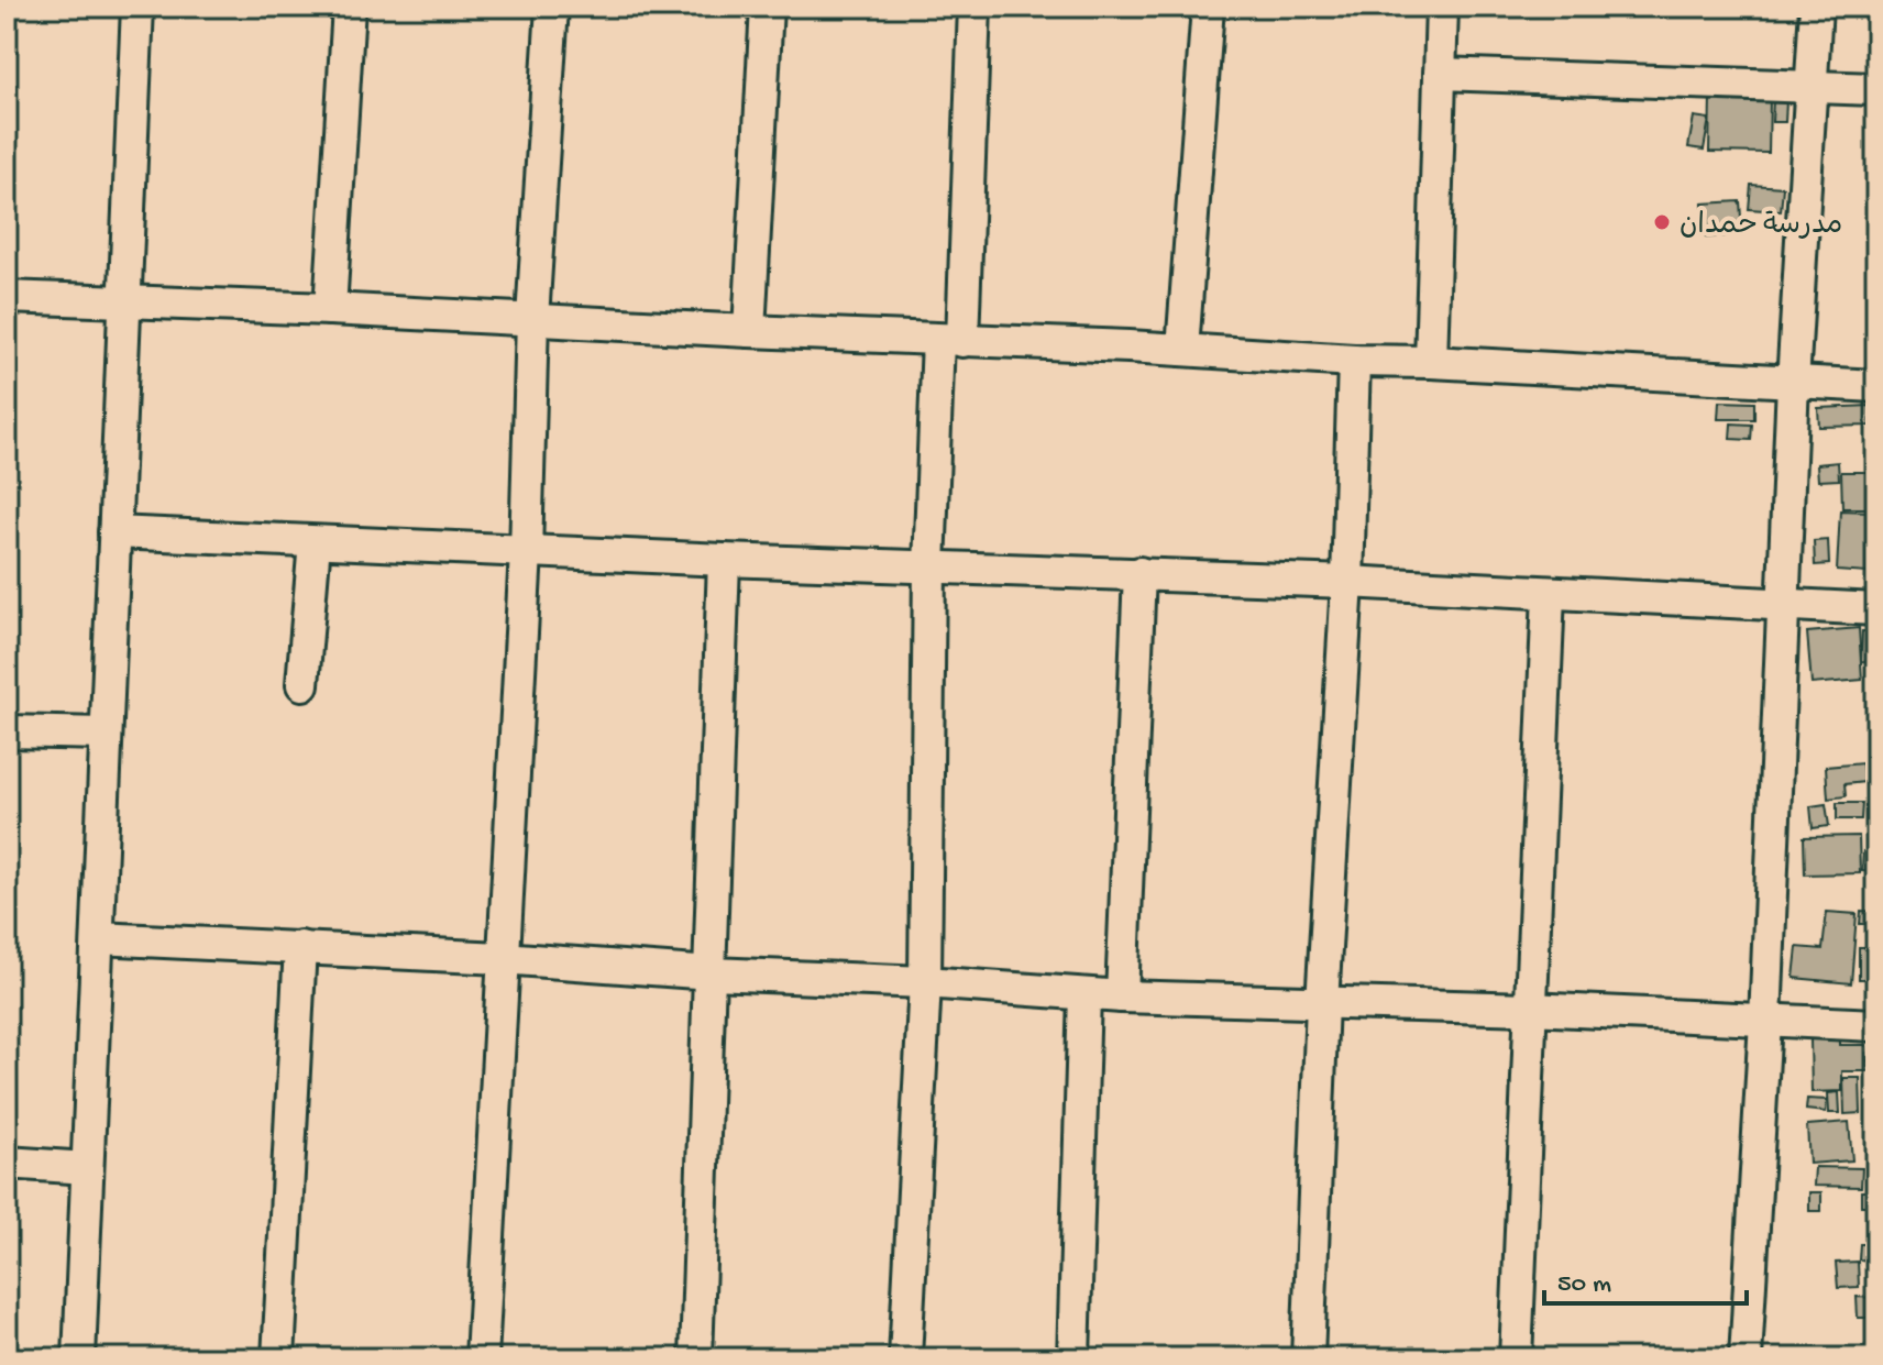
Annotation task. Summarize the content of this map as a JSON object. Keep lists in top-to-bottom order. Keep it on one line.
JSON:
{"places":["مدرسة حمدان"],"scale_bar":"50 m"}
